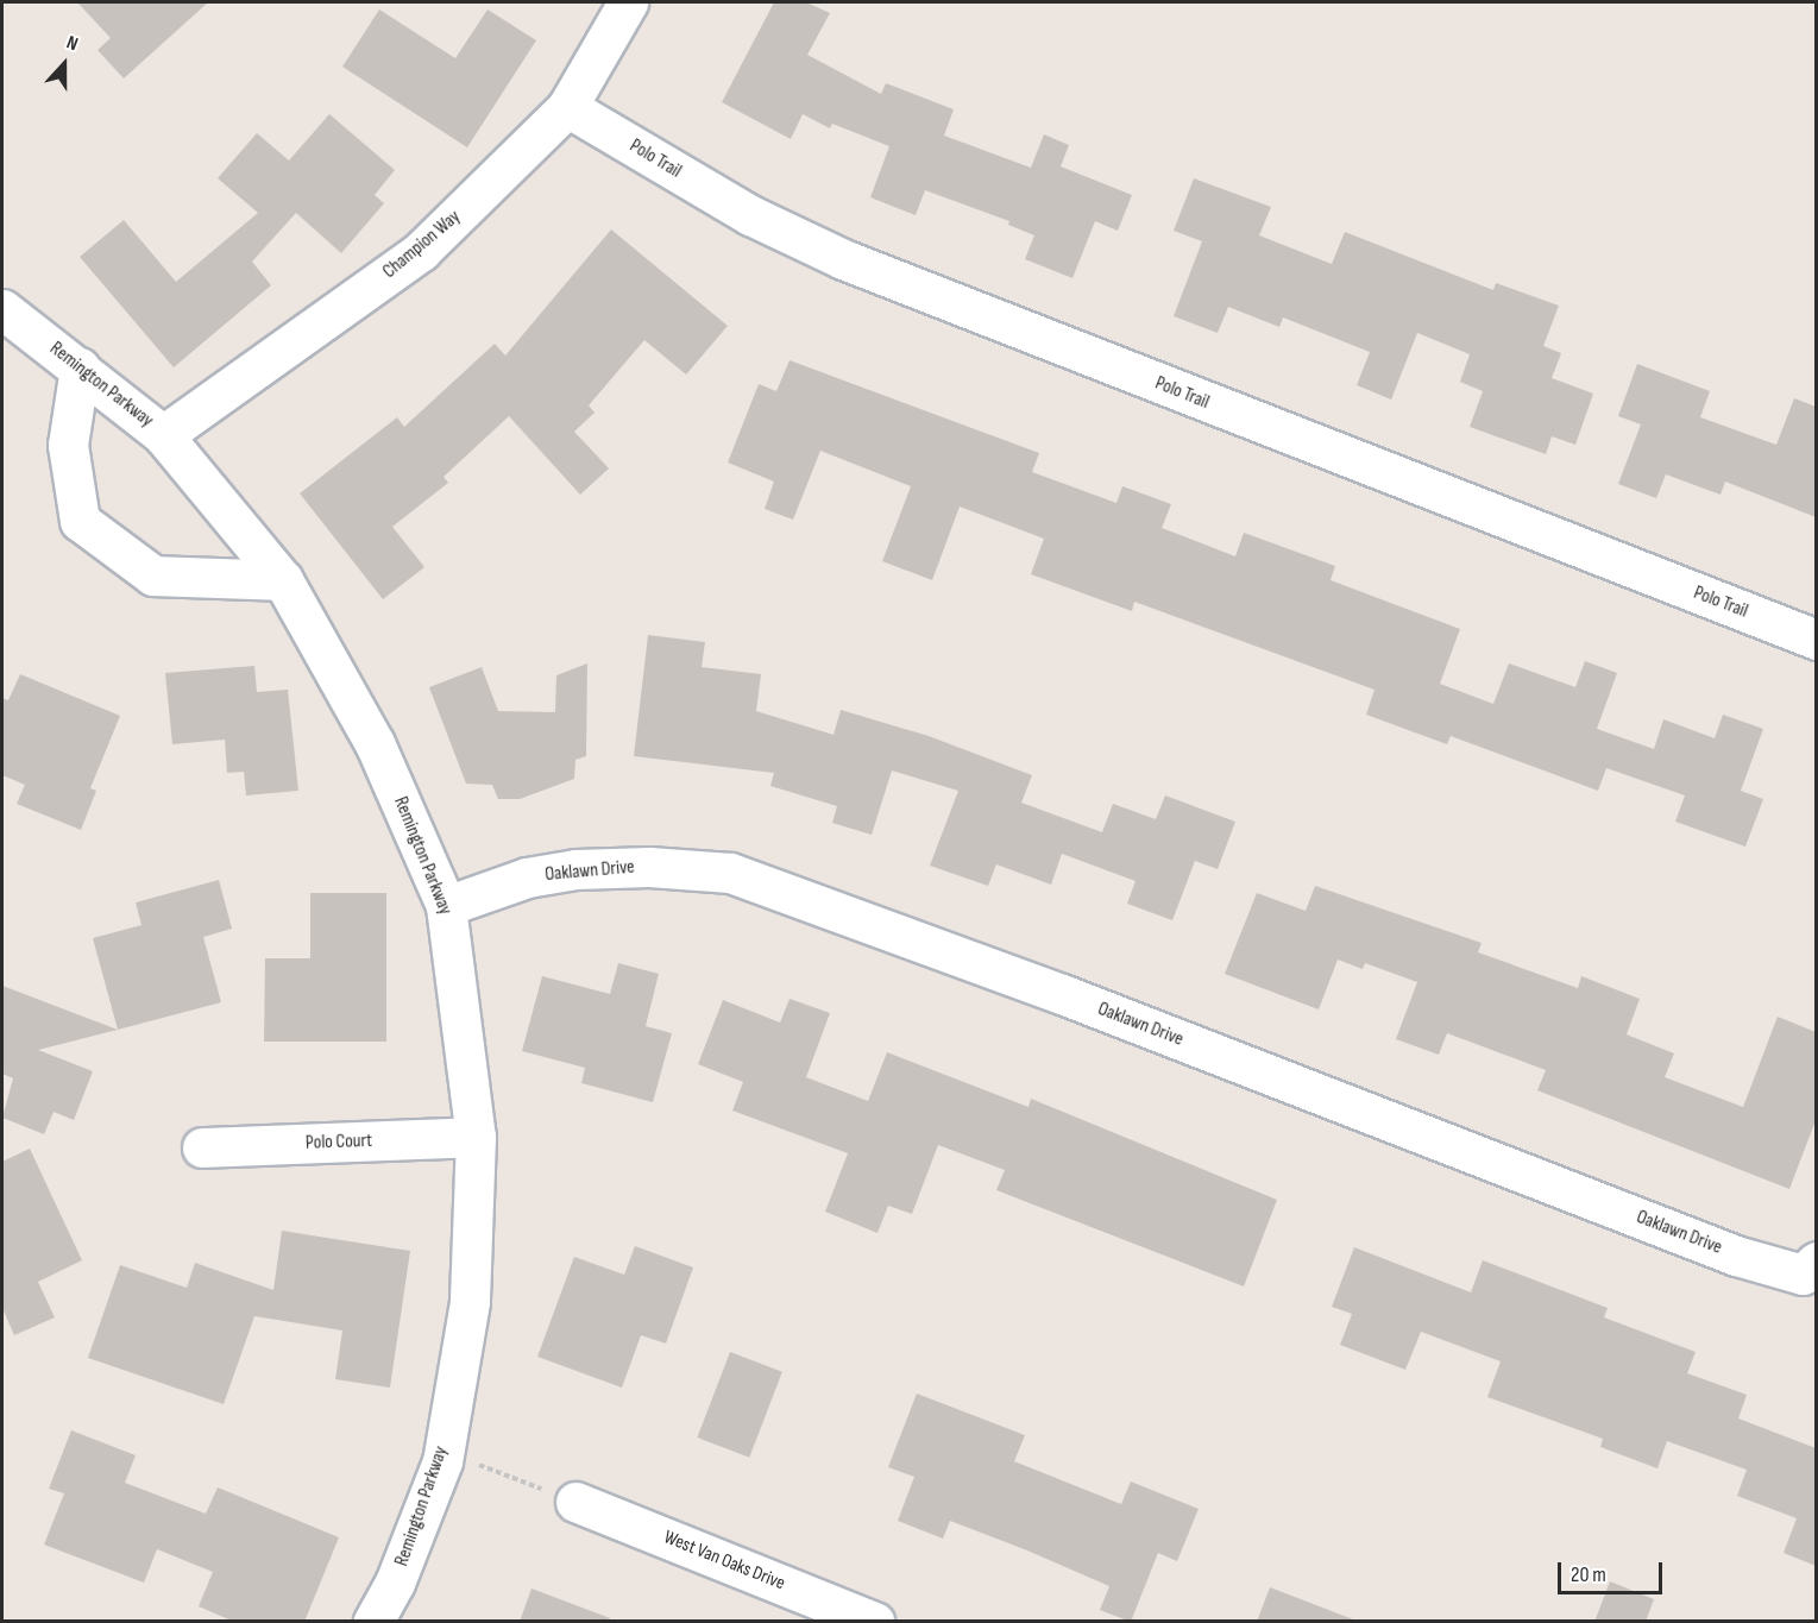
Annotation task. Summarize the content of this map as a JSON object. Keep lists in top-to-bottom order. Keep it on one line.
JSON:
{"streets":{"street":["Polo Trail","Champion Way","Remington Parkway","Oaklawn Drive","Polo Court","West Van Oaks Drive"]},"crossings":[["Polo Trail","Champion Way"],["Champion Way","Remington Parkway"],["Remington Parkway","Oaklawn Drive"],["Remington Parkway","Polo Court"]],"scale_bar":"20 m","north":"top"}
